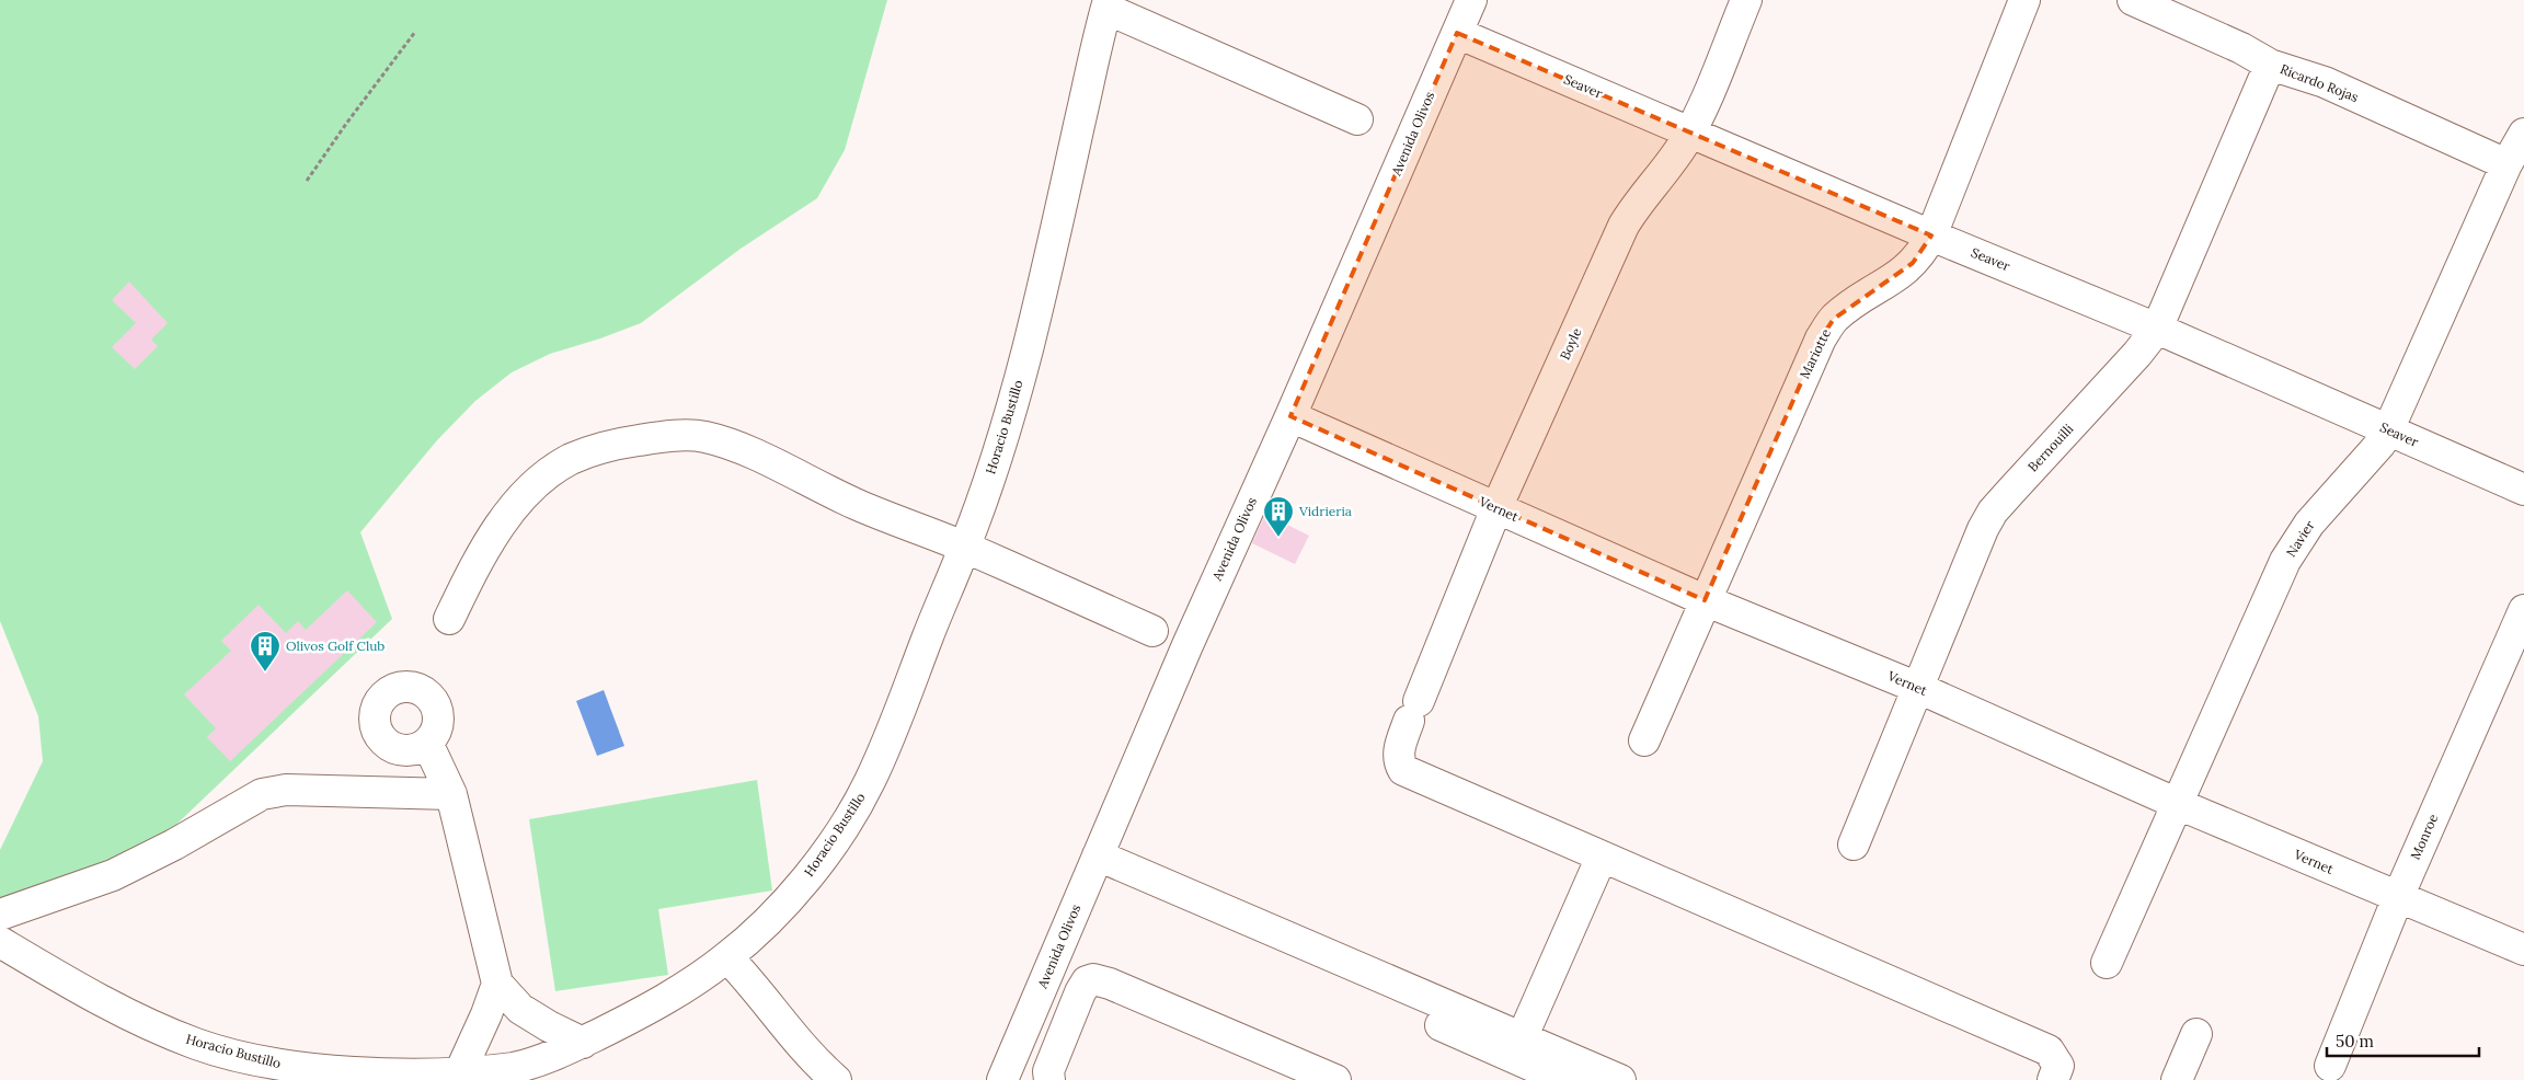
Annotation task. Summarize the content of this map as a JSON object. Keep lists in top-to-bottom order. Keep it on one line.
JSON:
{"streets":{"street":["Ricardo Rojas","Seaver","Avenida Olivos","Boyle","Mariotte","Horacio Bustillo","Bernouilli","Vernet","Navier","Monroe"]},"crossings":[["Ricardo Rojas","Bernouilli"],["Ricardo Rojas","Navier"],["Seaver","Avenida Olivos"],["Seaver","Boyle"],["Seaver","Mariotte"],["Seaver","Bernouilli"],["Seaver","Navier"],["Avenida Olivos","Vernet"],["Boyle","Vernet"],["Mariotte","Vernet"],["Bernouilli","Vernet"],["Vernet","Navier"],["Vernet","Monroe"]],"places":{"building":["Vidrieria","Olivos Golf Club"]},"scale_bar":"50 m"}
